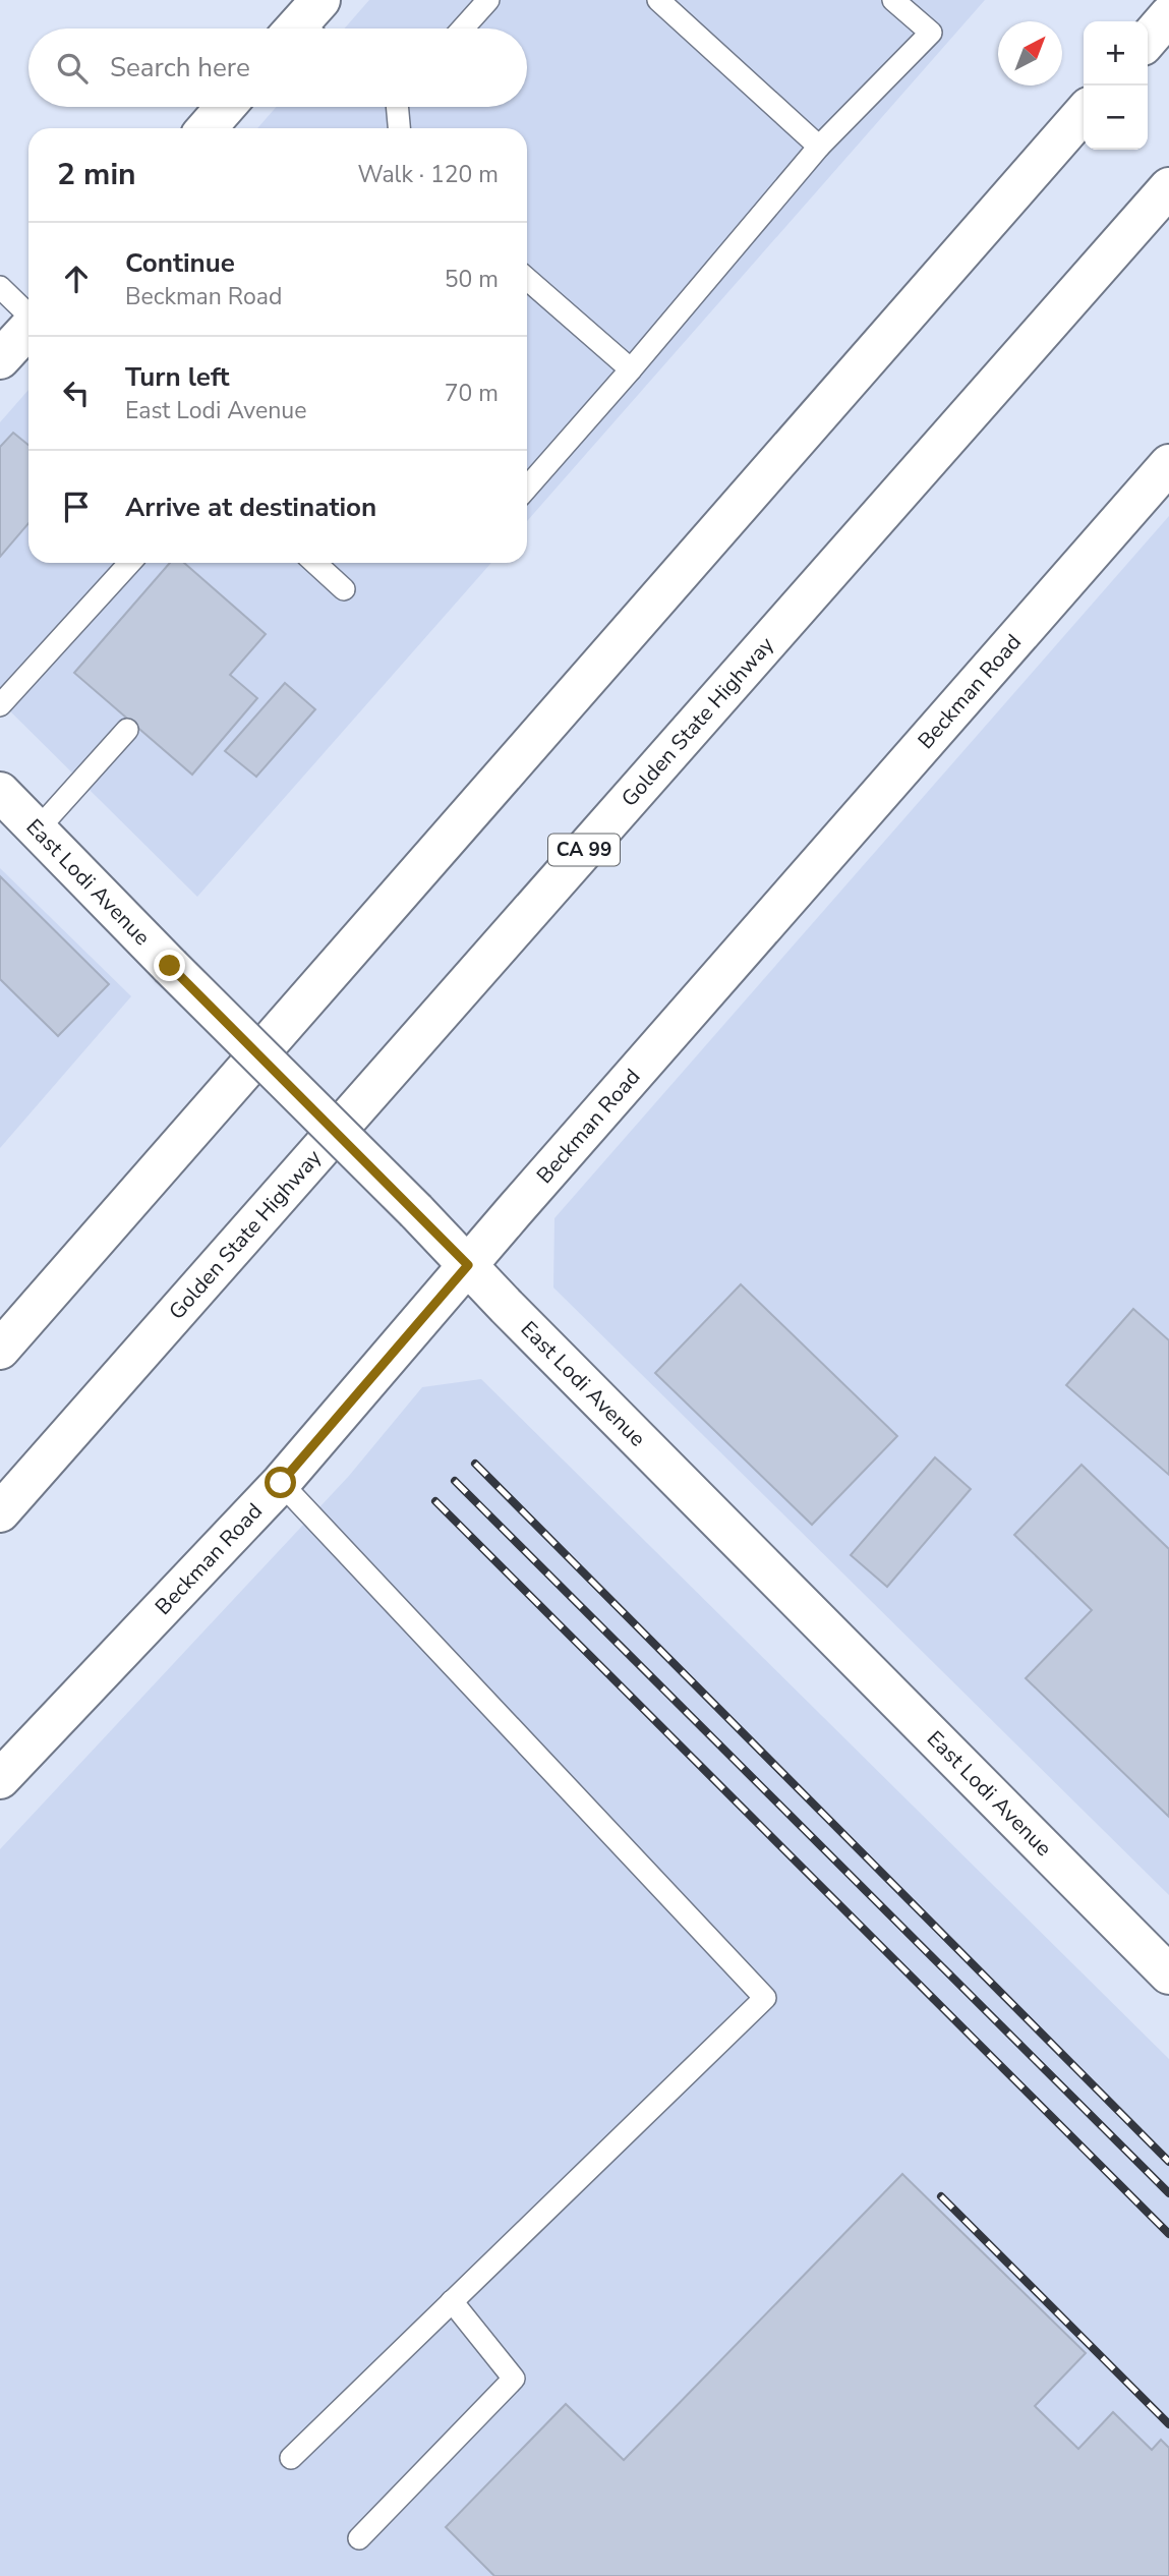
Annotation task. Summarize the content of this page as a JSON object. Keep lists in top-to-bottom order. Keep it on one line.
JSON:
{"streets":{"main road":["Beckman Road","Golden State Highway","CA 99","East Lodi Avenue"]},"crossings":[["Beckman Road","East Lodi Avenue"]],"north":"top right","page":{"map_buttons":["+","−"],"search":"Search here","heading":["2 min","Walk · 120 m"],"list":[["Continue","Beckman Road","50 m"],["Turn left","East Lodi Avenue","70 m"],"Arrive at destination"]}}
